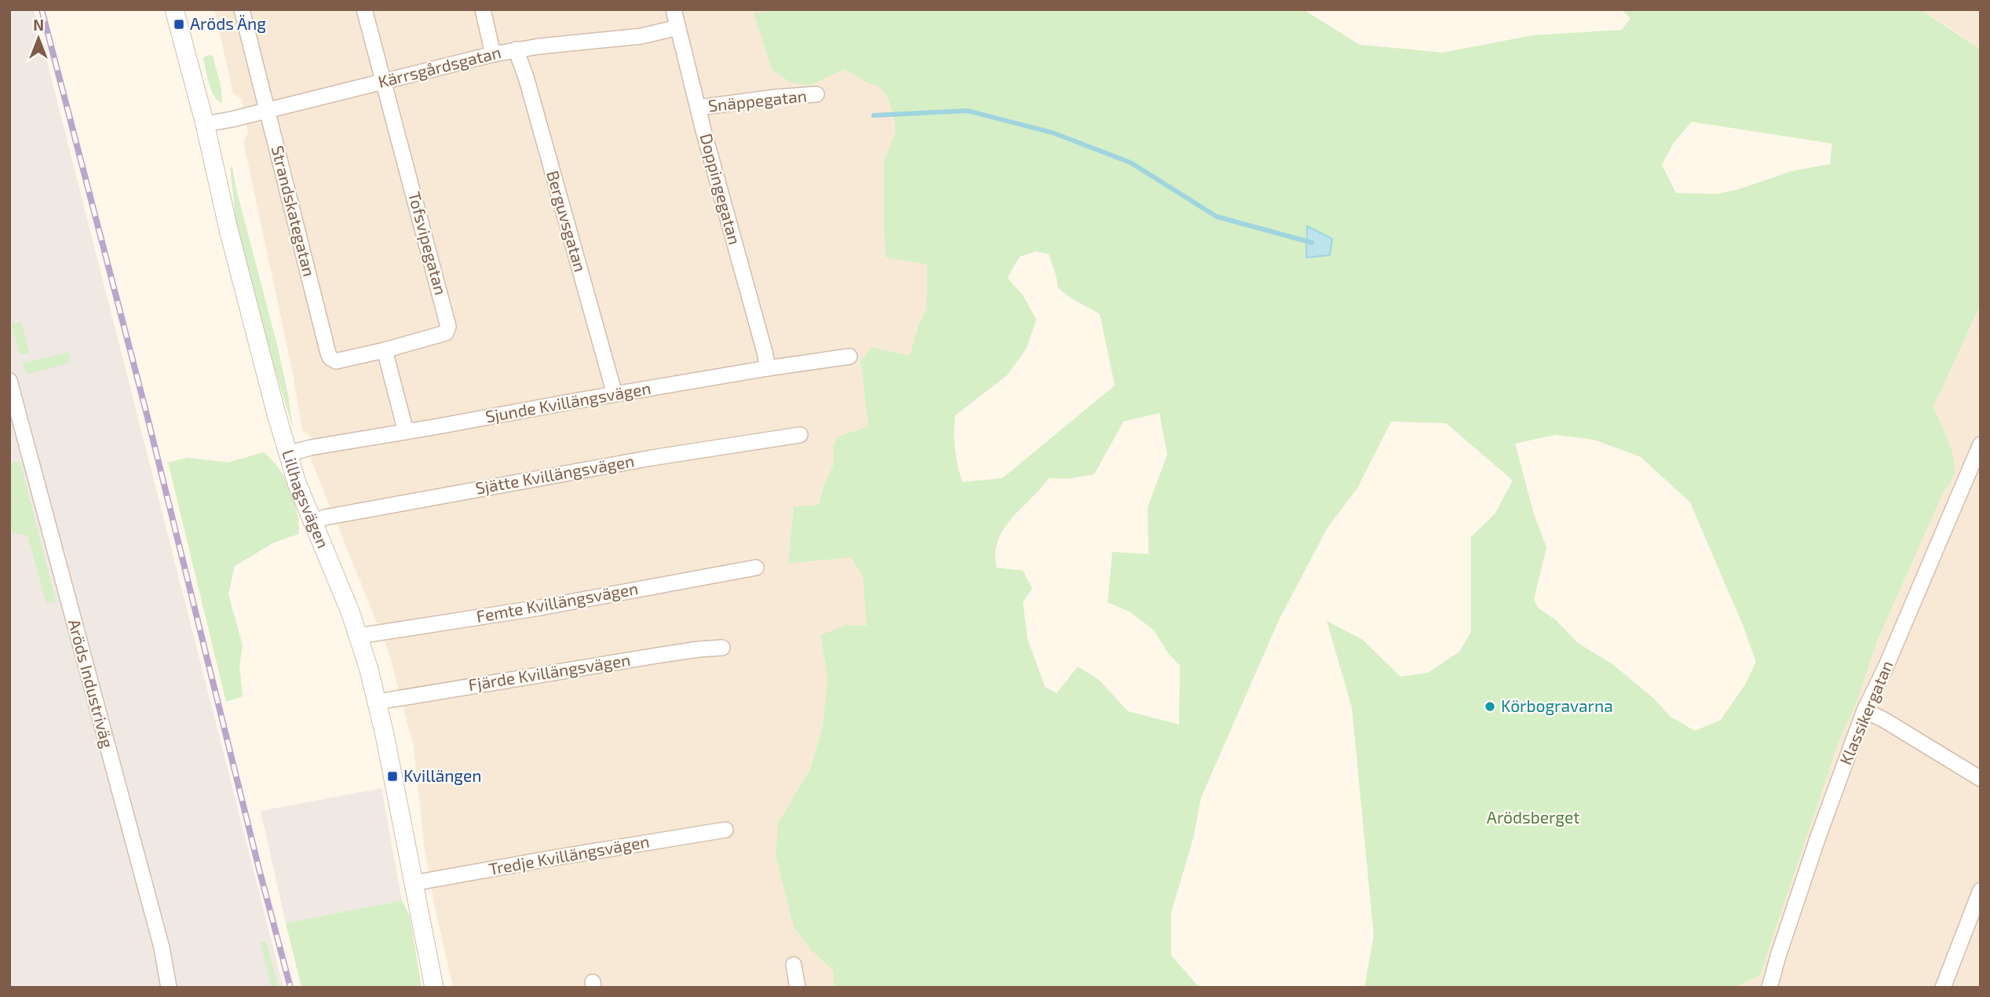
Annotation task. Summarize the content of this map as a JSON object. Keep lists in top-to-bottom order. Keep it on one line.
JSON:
{"streets":{"street":["Kärrsgårdsgatan","Snäppegatan","Doppingegatan","Strandskategatan","Berguvsgatan","Tofsvipegatan","Sjunde Kvillängsvägen","Sjätte Kvillängsvägen","Lillhagsvägen","Femte Kvillängsvägen","Fjärde Kvillängsvägen","Aröds Industriväg","Klassikergatan","Tredje Kvillängsvägen"]},"crossings":[["Kärrsgårdsgatan","Doppingegatan"],["Kärrsgårdsgatan","Strandskategatan"],["Kärrsgårdsgatan","Berguvsgatan"],["Kärrsgårdsgatan","Tofsvipegatan"],["Kärrsgårdsgatan","Lillhagsvägen"],["Snäppegatan","Doppingegatan"],["Doppingegatan","Sjunde Kvillängsvägen"],["Strandskategatan","Tofsvipegatan"],["Berguvsgatan","Sjunde Kvillängsvägen"],["Sjunde Kvillängsvägen","Lillhagsvägen"],["Sjätte Kvillängsvägen","Lillhagsvägen"],["Lillhagsvägen","Femte Kvillängsvägen"],["Lillhagsvägen","Fjärde Kvillängsvägen"],["Lillhagsvägen","Tredje Kvillängsvägen"]],"parks":["Arödsberget"],"places":{"transit":["Aröds Äng","Kvillängen"],"other":["Körbogravarna"]},"north":"top"}
